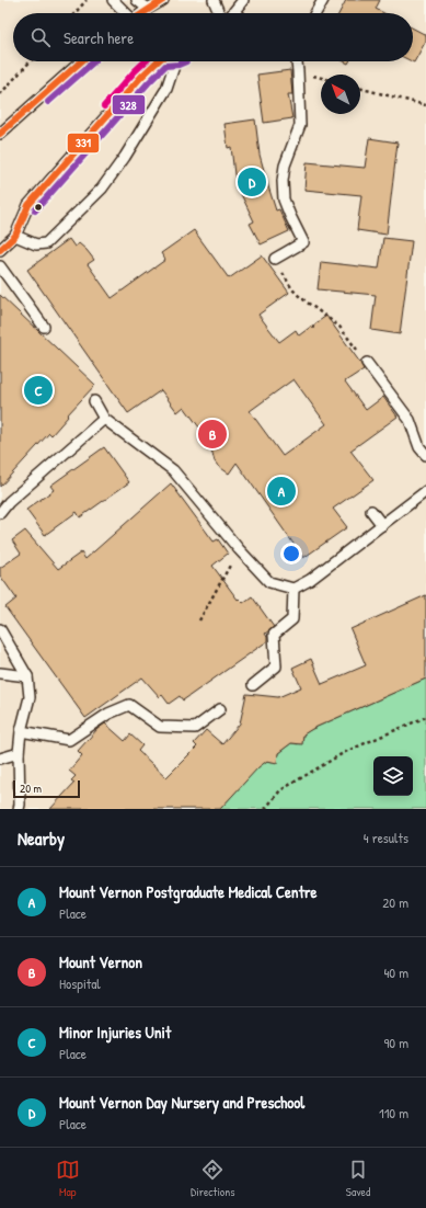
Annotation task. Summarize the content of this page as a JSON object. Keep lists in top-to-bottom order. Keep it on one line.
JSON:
{"lines":["transit line 331","transit line 328"],"scale_bar":"20 m","north":"top left","page":{"search":"Search here","pins":["D","C","B","A"],"scale":"20 m","heading":["Nearby","4 results"],"list":[{"mark":"A","name":"Mount Vernon Postgraduate Medical Centre","note":"Place","value":"20 m"},{"mark":"B","name":"Mount Vernon","note":"Hospital","value":"40 m"},{"mark":"C","name":"Minor Injuries Unit","note":"Place","value":"90 m"},{"mark":"D","name":"Mount Vernon Day Nursery and Preschool","note":"Place","value":"110 m"}],"nav":["Map","Directions","Saved"]}}
